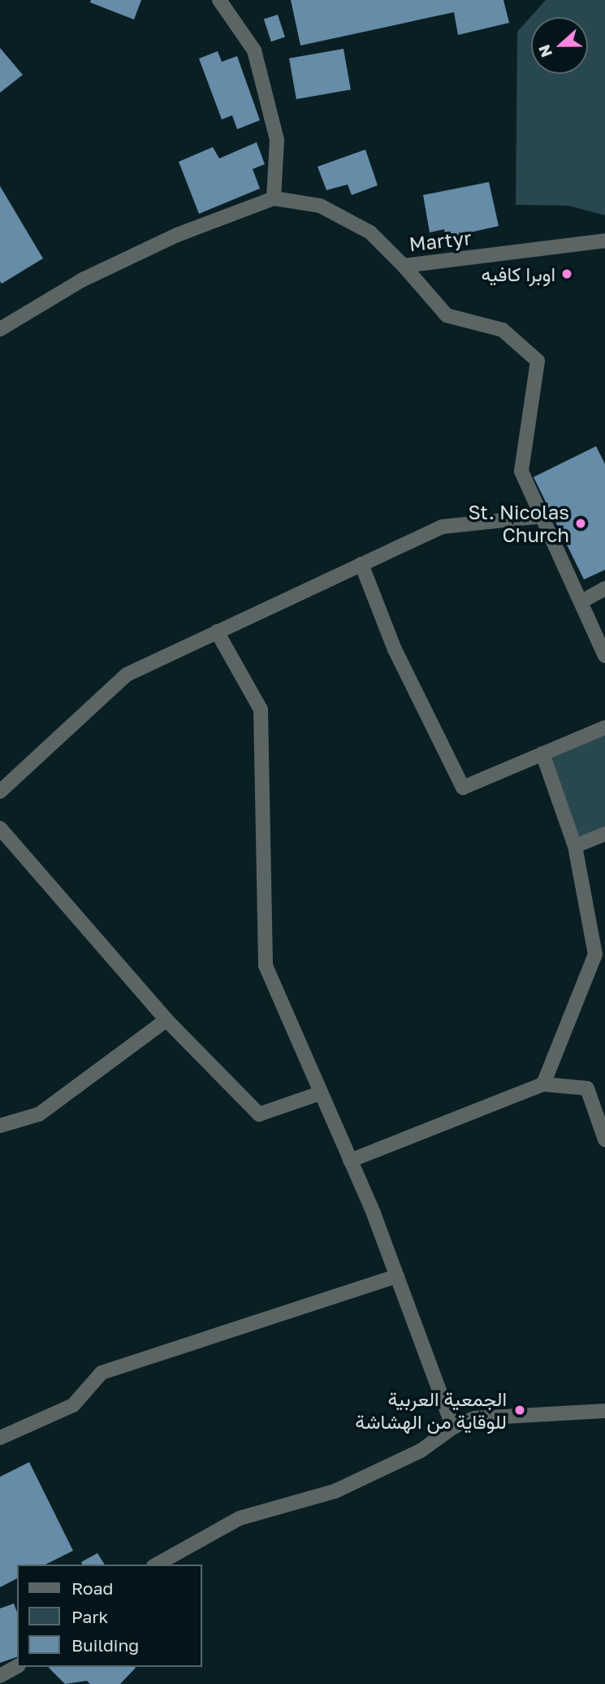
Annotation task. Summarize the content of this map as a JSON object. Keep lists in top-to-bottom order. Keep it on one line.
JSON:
{"streets":{"street":["Martyr"]},"places":["اوبرا كافيه","St. Nicolas Church","الجمعية العربية للوقاية من الهشاشة"],"legend":["Road","Park","Building"],"north":"left"}
